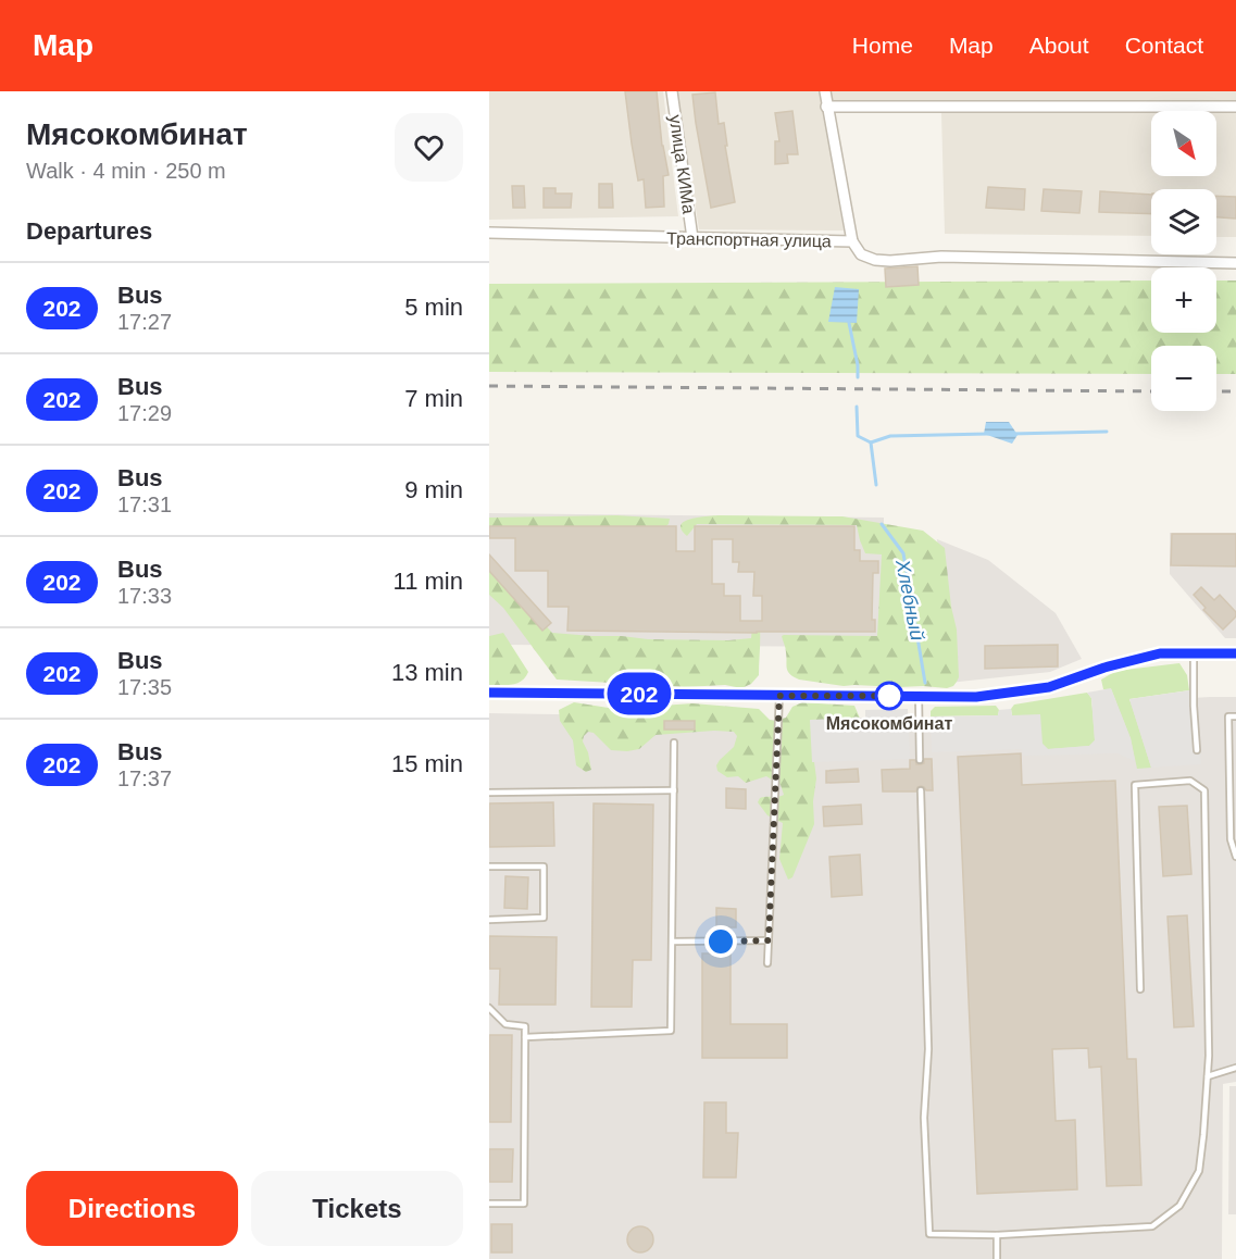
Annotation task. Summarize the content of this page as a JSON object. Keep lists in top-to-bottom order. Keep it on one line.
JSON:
{"streets":{"street":["улица КИМа","Транспортная улица"]},"crossings":[["улица КИМа","Транспортная улица"]],"water":["Хлебный"],"places":["Мясокомбинат"],"lines":["bus line 202"],"north":"bottom right","page":{"header":"Map","nav":["Home","Map","About","Contact"],"heading":[["Мясокомбинат","Walk · 4 min · 250 m"],"Departures"],"on_map":"202","map_buttons":["+","−"],"list":[{"mark":"202","name":"Bus","note":"17:27","value":"5 min"},{"mark":"202","name":"Bus","note":"17:29","value":"7 min"},{"mark":"202","name":"Bus","note":"17:31","value":"9 min"},{"mark":"202","name":"Bus","note":"17:33","value":"11 min"},{"mark":"202","name":"Bus","note":"17:35","value":"13 min"},{"mark":"202","name":"Bus","note":"17:37","value":"15 min"}],"buttons":["Directions","Tickets"]}}
